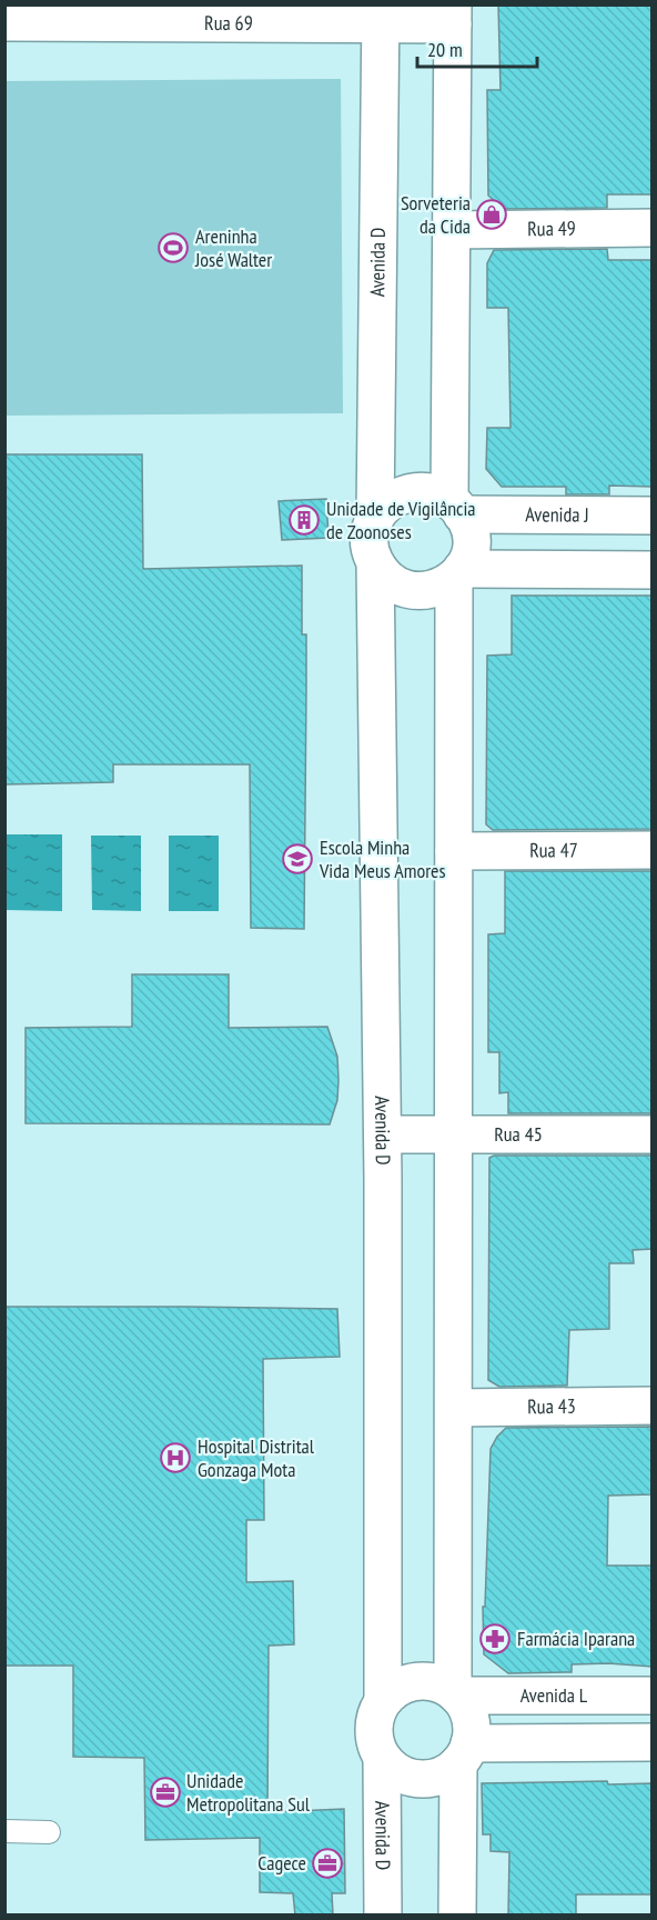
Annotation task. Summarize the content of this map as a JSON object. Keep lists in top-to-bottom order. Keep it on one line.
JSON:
{"streets":{"main road":["Rua 69","Rua 49","Avenida D","Avenida J","Rua 47","Rua 45","Rua 43","Avenida L"]},"crossings":[["Rua 69","Avenida D"],["Avenida D","Avenida J"],["Avenida D","Rua 45"],["Avenida D","Avenida L"]],"places":{"shop":["Sorveteria da Cida"],"sports":["Areninha José Walter"],"building":["Unidade de Vigilância de Zoonoses"],"school or university":["Escola Minha Vida Meus Amores"],"hospital":["Hospital Distrital Gonzaga Mota"],"pharmacy":["Farmácia Iparana"],"office":["Unidade Metropolitana Sul","Cagece"]},"scale_bar":"20 m"}
